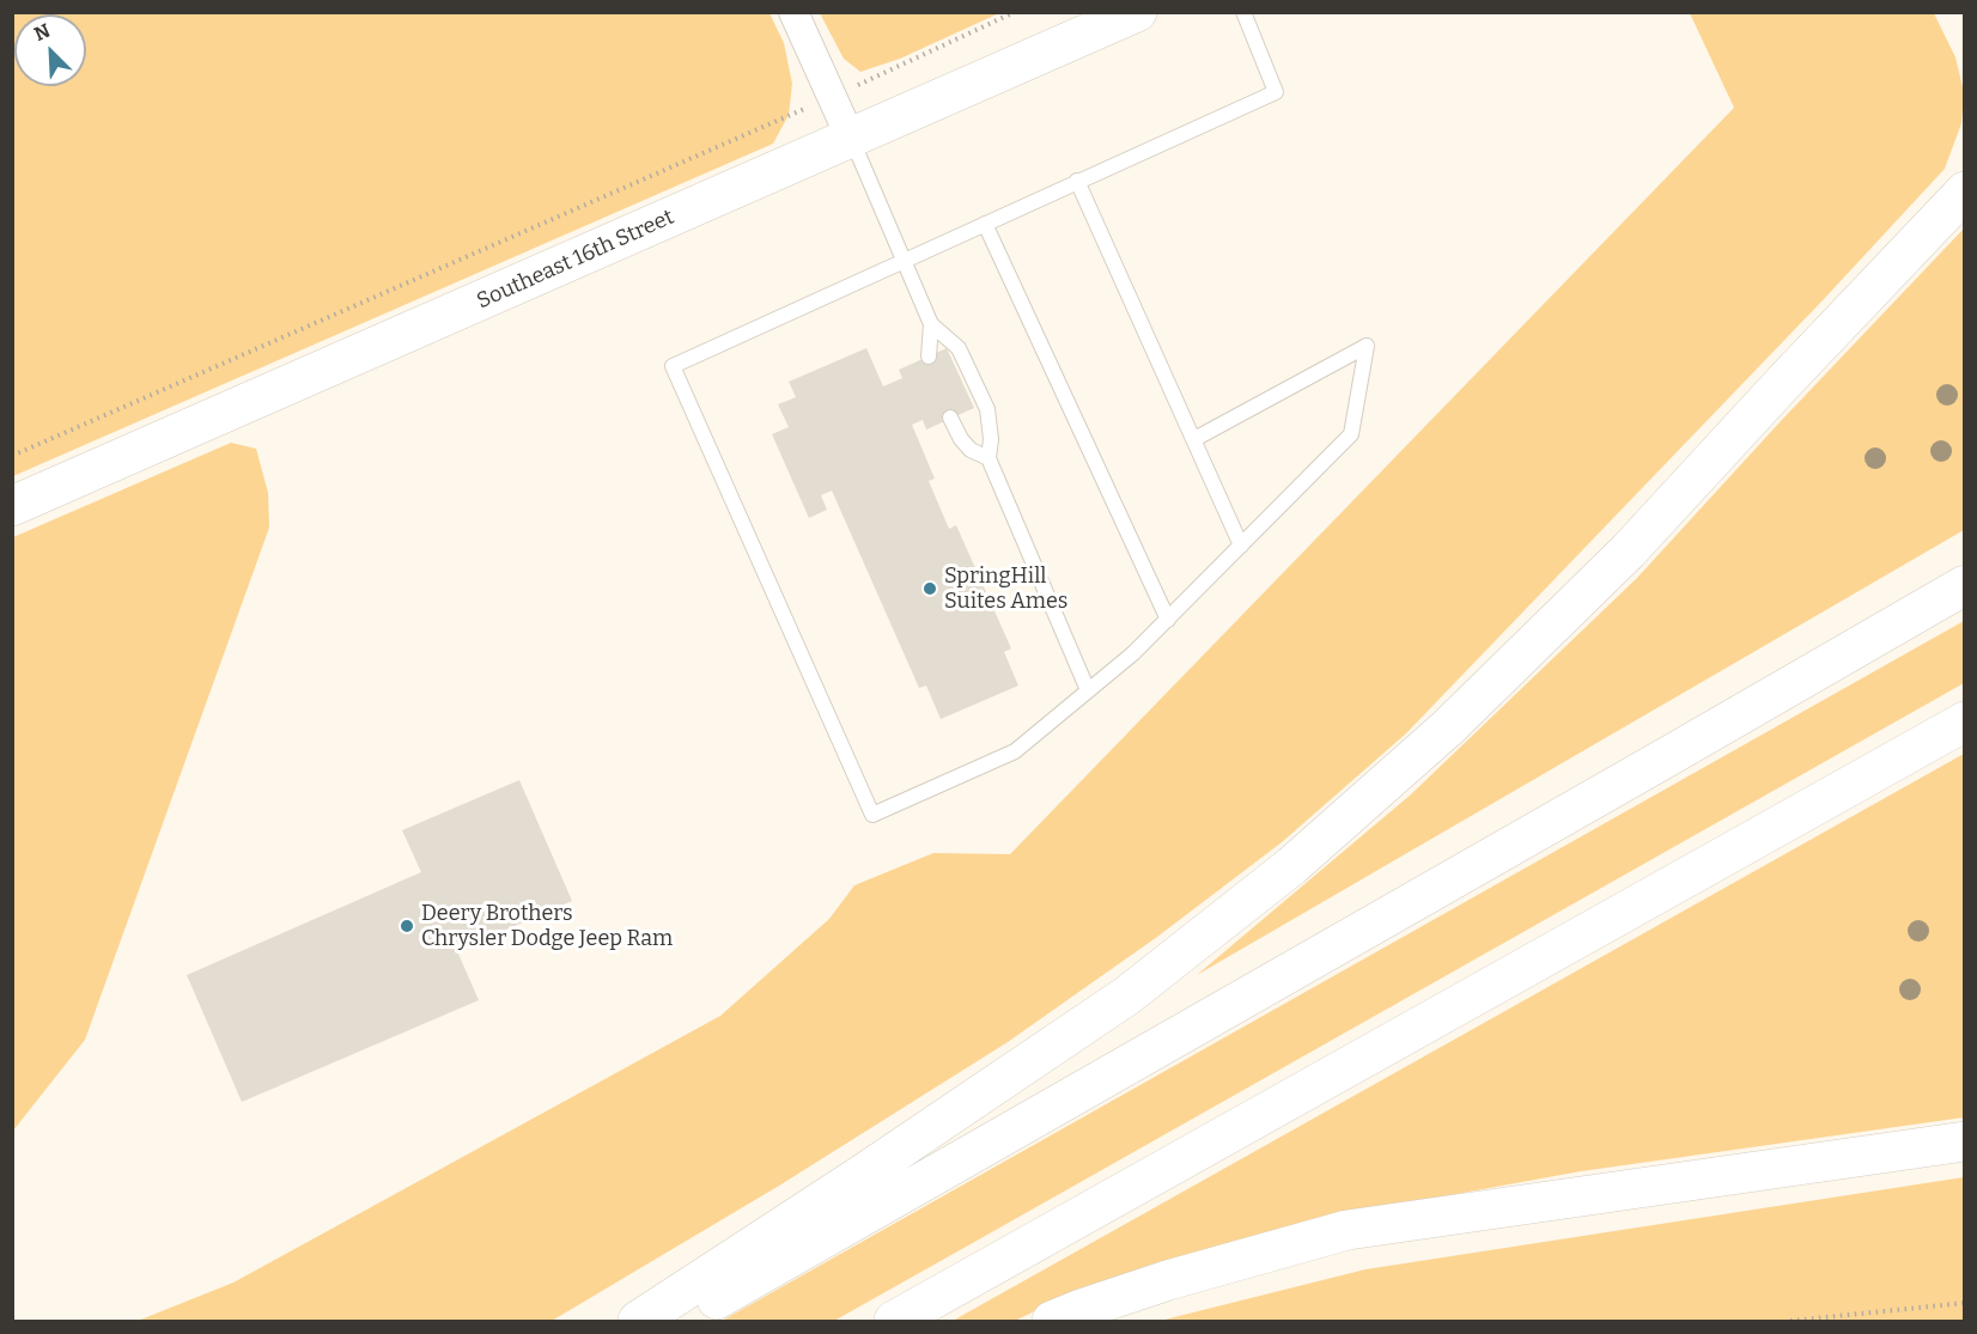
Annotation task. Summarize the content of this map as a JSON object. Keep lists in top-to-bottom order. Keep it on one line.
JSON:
{"streets":{"main road":["Southeast 16th Street"]},"places":["SpringHill Suites Ames","Deery Brothers Chrysler Dodge Jeep Ram"],"north":"top left"}
